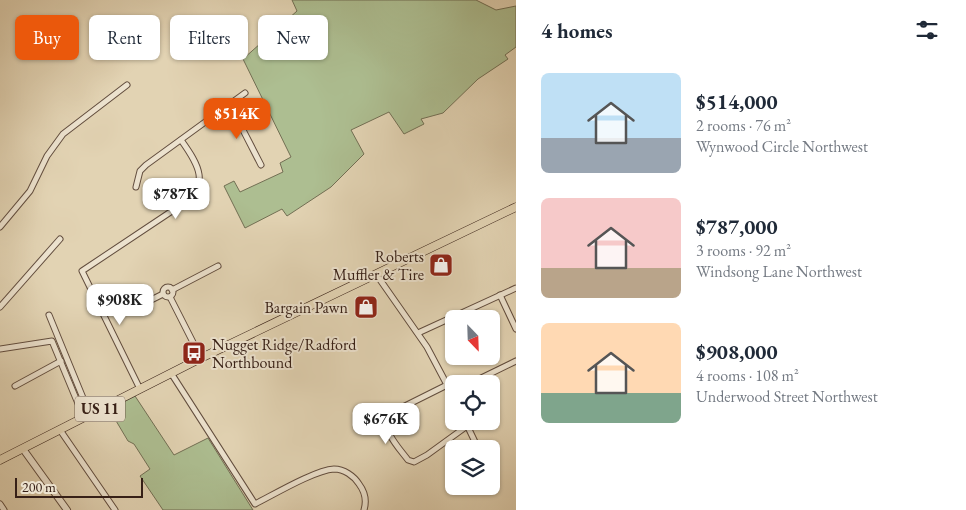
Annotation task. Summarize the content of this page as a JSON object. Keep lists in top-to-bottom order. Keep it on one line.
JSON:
{"streets":{"main road":["US 11"]},"places":{"shop":["Roberts Muffler & Tire","Bargain Pawn"],"bus stop":["Nugget Ridge/Radford Northbound"]},"scale_bar":"200 m","north":"bottom right","page":{"heading":"4 homes","chip":["Buy","Rent","Filters","New"],"list":[{"name":"$514,000","note":"2 rooms · 76 m² · Wynwood Circle Northwest"},{"name":"$787,000","note":"3 rooms · 92 m² · Windsong Lane Northwest"},{"name":"$908,000","note":"4 rooms · 108 m² · Underwood Street Northwest"}],"price":["$514K","$787K","$908K","$676K"],"scale":"200 m"}}
